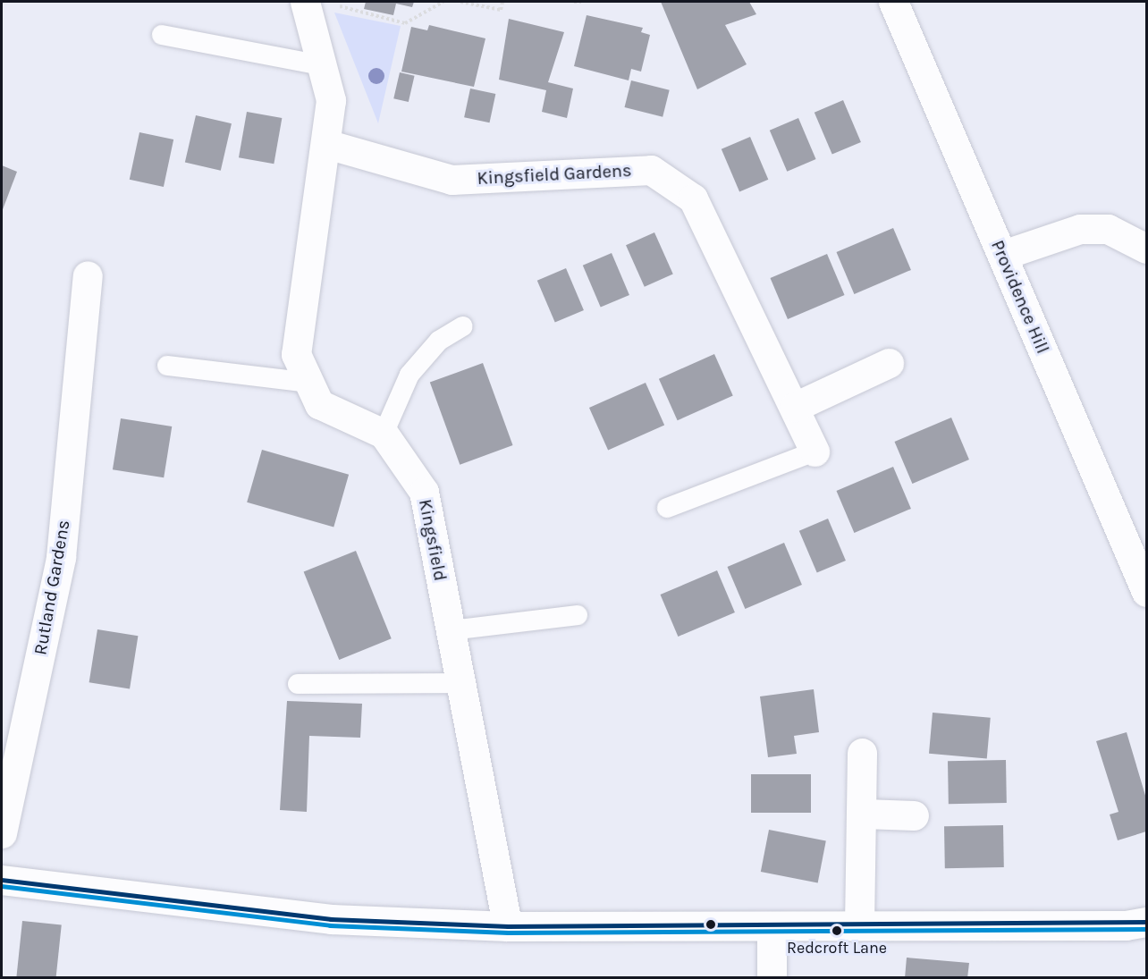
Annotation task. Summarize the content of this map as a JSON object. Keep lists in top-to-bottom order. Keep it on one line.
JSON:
{"streets":{"street":["Kingsfield Gardens","Providence Hill","Kingsfield","Rutland Gardens"]},"places":["Redcroft Lane"]}
